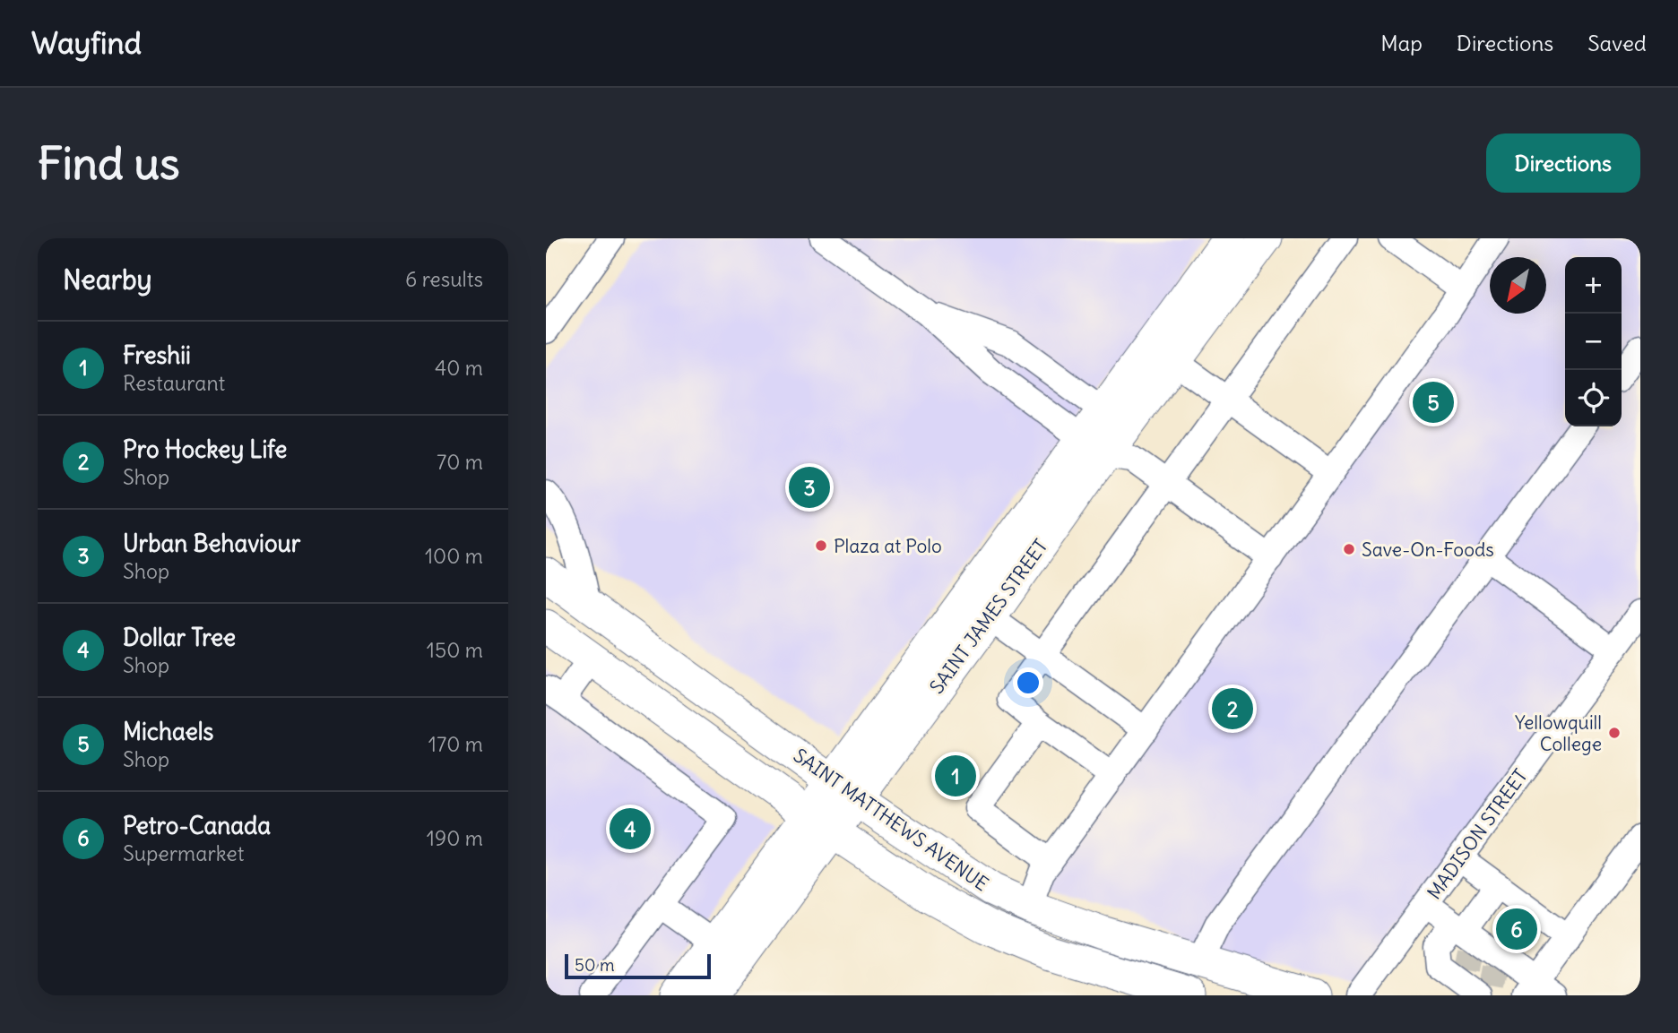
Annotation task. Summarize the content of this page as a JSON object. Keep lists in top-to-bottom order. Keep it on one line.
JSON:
{"streets":{"main road":["SAINT JAMES STREET","SAINT MATTHEWS AVENUE"],"street":["MADISON STREET"]},"crossings":[["SAINT JAMES STREET","SAINT MATTHEWS AVENUE"]],"places":["Plaza at Polo","Save-On-Foods","Yellowquill College"],"scale_bar":"50 m","north":"bottom left","page":{"header":"Wayfind","nav":["Map","Directions","Saved"],"buttons":"Directions","title":"Find us","heading":["Nearby","6 results"],"map_buttons":["+","−"],"list":[{"mark":"1","name":"Freshii","note":"Restaurant","value":"40 m"},{"mark":"2","name":"Pro Hockey Life","note":"Shop","value":"70 m"},{"mark":"3","name":"Urban Behaviour","note":"Shop","value":"100 m"},{"mark":"4","name":"Dollar Tree","note":"Shop","value":"150 m"},{"mark":"5","name":"Michaels","note":"Shop","value":"170 m"},{"mark":"6","name":"Petro-Canada","note":"Supermarket","value":"190 m"}],"pins":["5","3","2","1","4","6"],"scale":"50 m"}}
